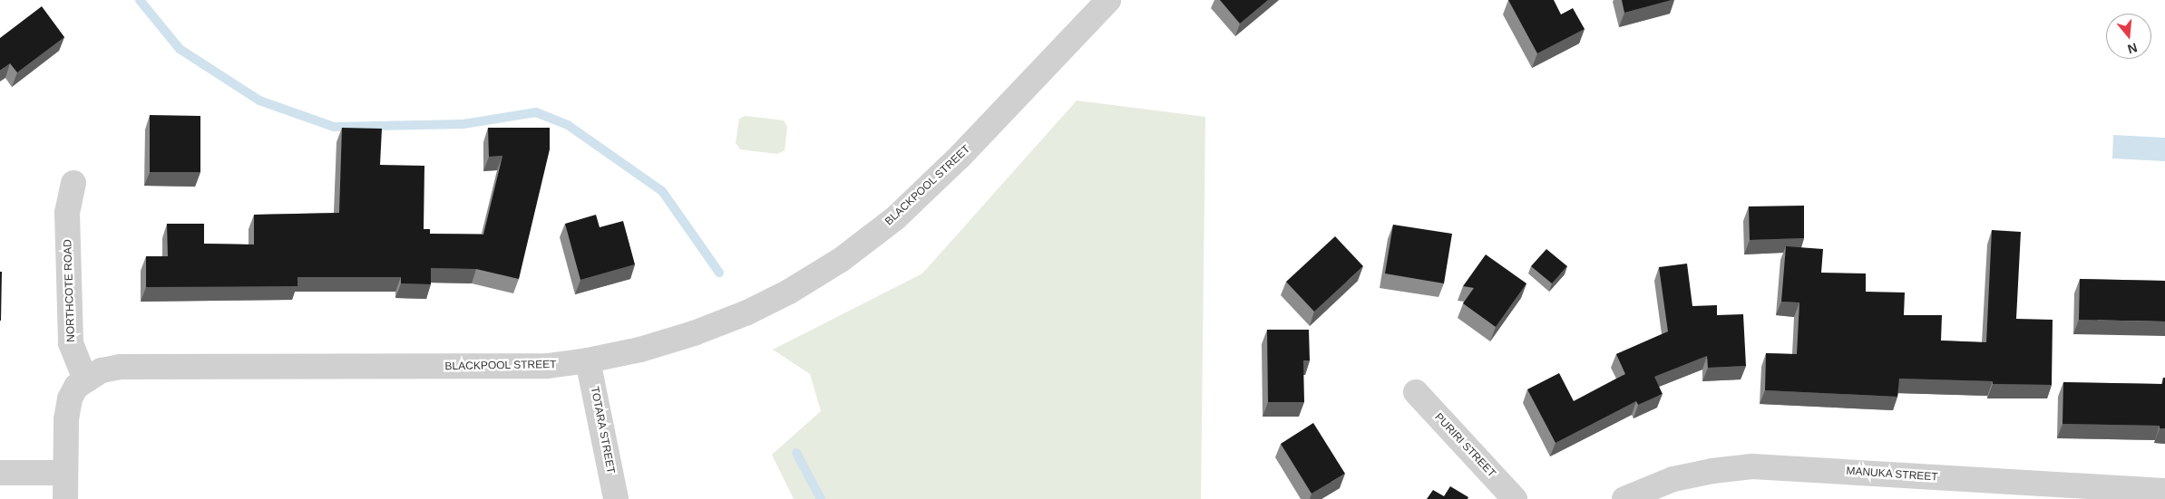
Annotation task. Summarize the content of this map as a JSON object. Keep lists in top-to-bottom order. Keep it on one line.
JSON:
{"streets":{"street":["BLACKPOOL STREET","NORTHCOTE ROAD","TOTARA STREET","PURIRI STREET","MANUKA STREET"]},"crossings":[["BLACKPOOL STREET","NORTHCOTE ROAD"],["BLACKPOOL STREET","TOTARA STREET"]],"north":"bottom"}
